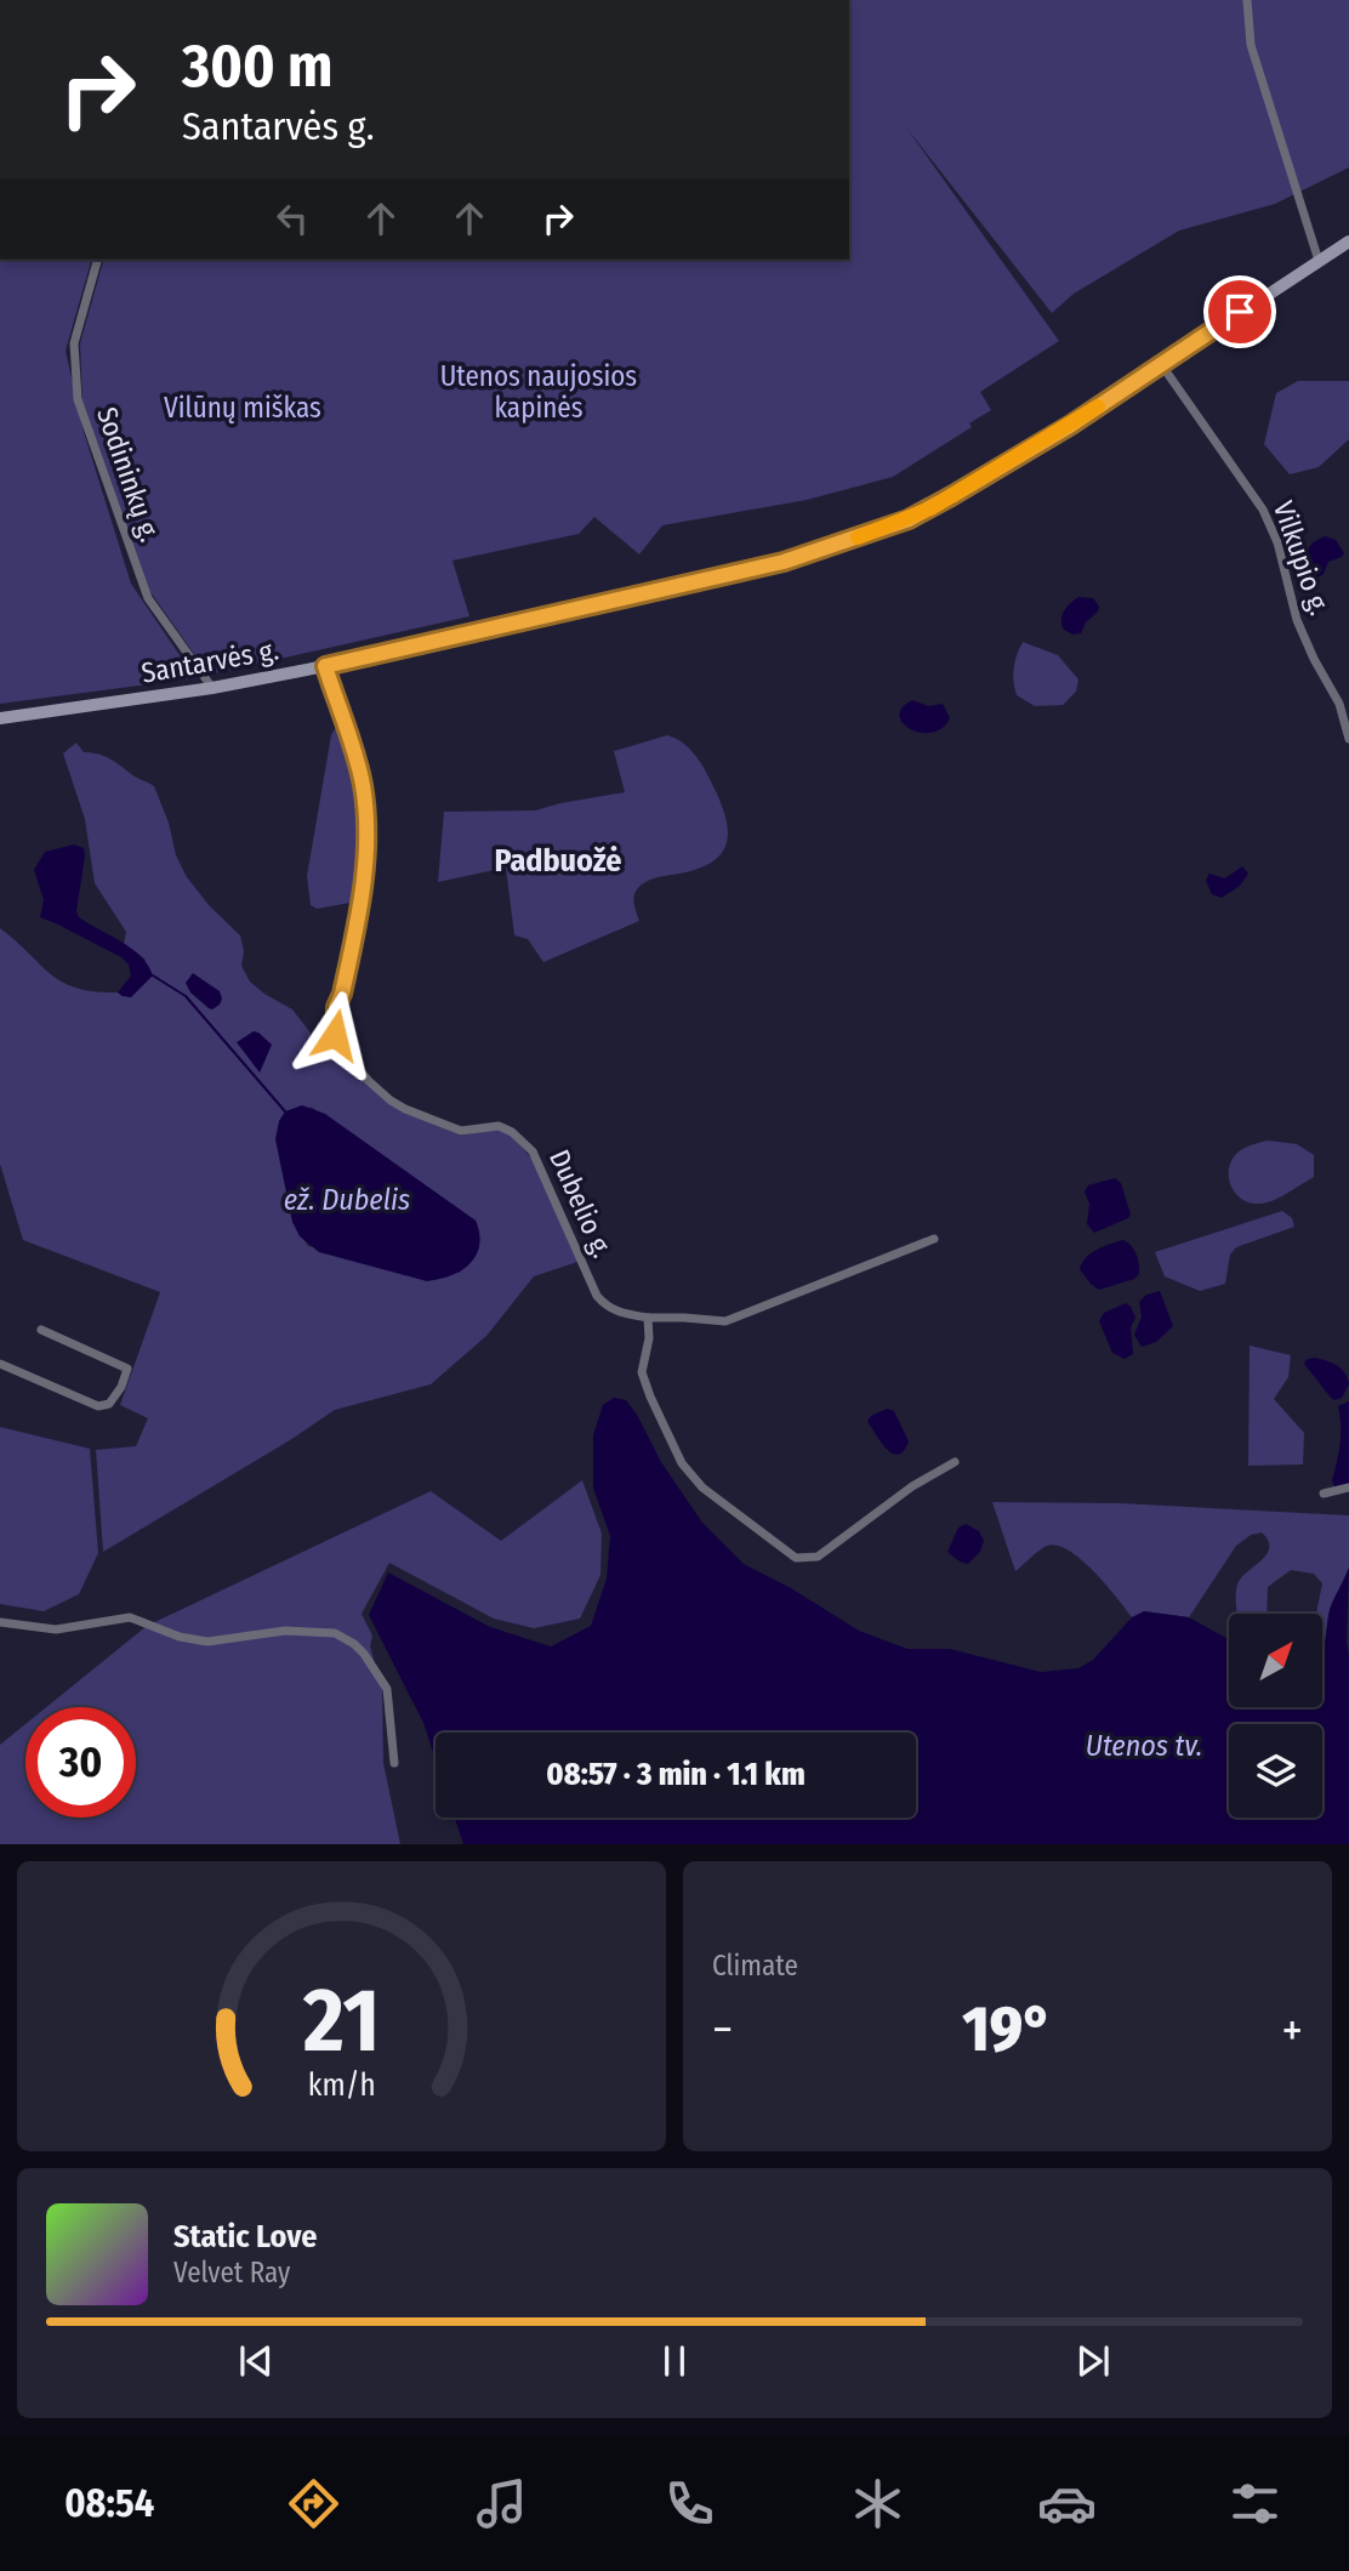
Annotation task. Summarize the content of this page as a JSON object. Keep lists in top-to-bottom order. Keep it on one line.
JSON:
{"streets":{"main road":["Santarvės g."],"street":["Sodininkų g.","Vilkupio g.","Dubelio g."]},"crossings":[["Sodininkų g.","Santarvės g."],["Vilkupio g.","Santarvės g."],["Santarvės g.","Dubelio g."]],"districts":["Padbuožė"],"water":["ež. Dubelis","Utenos tv."],"parks":["Utenos naujosios kapinės","Vilūnų miškas"],"north":"top right","page":{"turn":["300 m","Santarvės g."],"limit":"30","trip":"08:57 · 3 min · 1.1 km","tile":"Climate","heat":["−","19°","+"],"song":["Static Love","Velvet Ray"],"tabs":"08:54","gauge":["21","km/h"]}}
